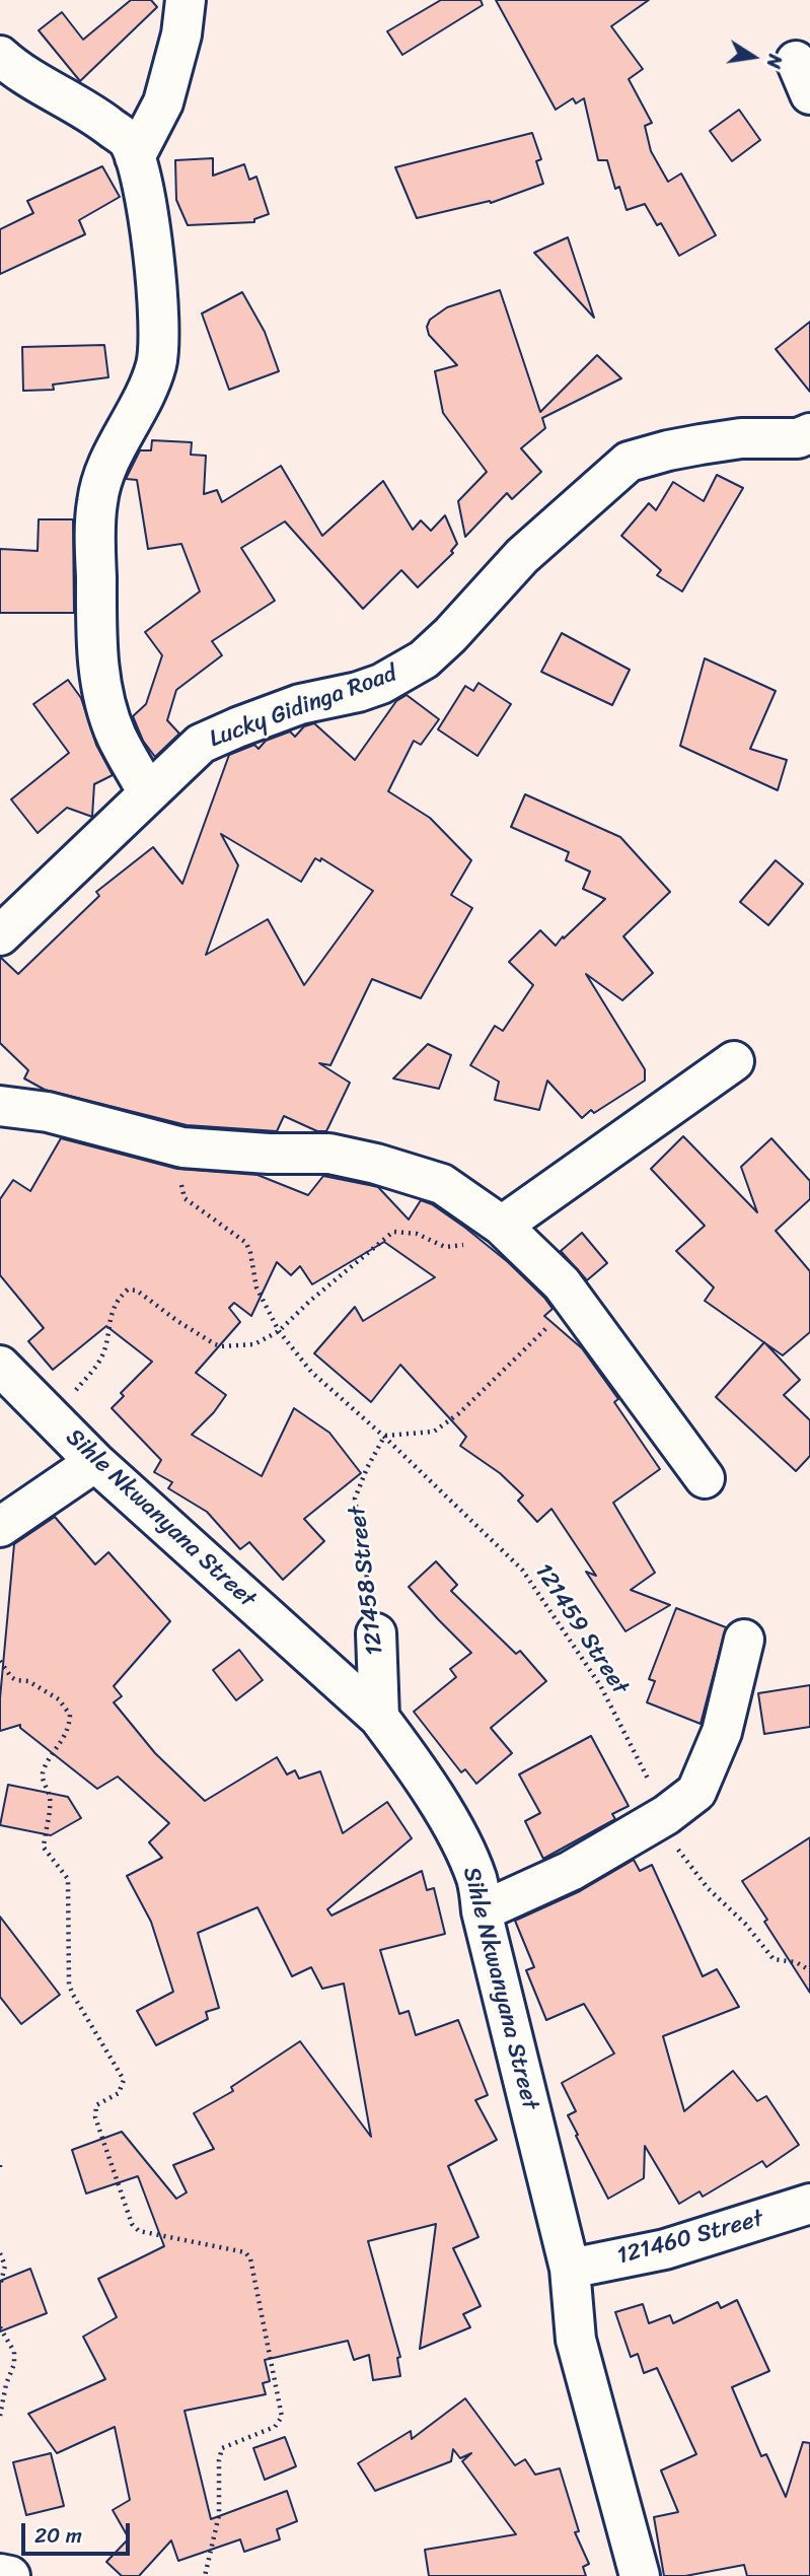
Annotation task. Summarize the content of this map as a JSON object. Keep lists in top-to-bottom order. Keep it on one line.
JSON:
{"streets":{"street":["Lucky Gidinga Road","Sihle Nkwanyana Street","121458 Street","121460 Street"],"path":["121459 Street"]},"crossings":[["Sihle Nkwanyana Street","121458 Street"],["Sihle Nkwanyana Street","121460 Street"],["121458 Street","121459 Street"]],"scale_bar":"20 m","north":"right"}
